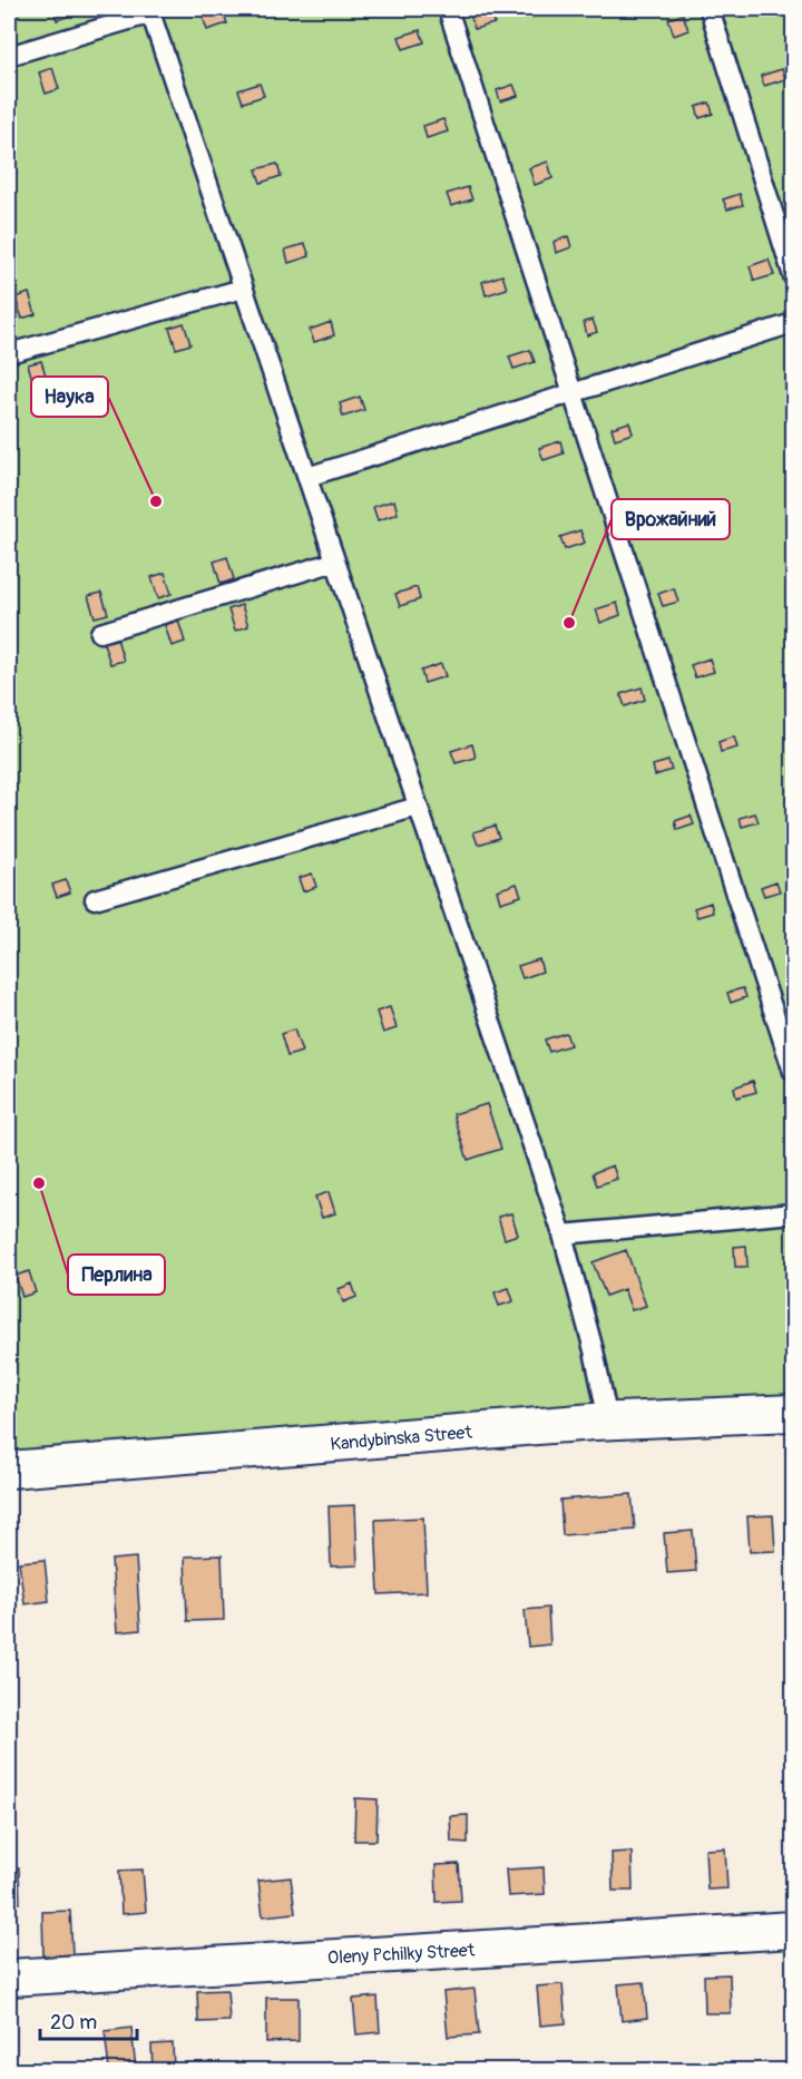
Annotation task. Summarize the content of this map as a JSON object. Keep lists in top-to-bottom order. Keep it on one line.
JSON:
{"streets":{"street":["Kandybinska Street","Oleny Pchilky Street"]},"places":["Наука","Врожайний","Перлина"],"scale_bar":"20 m"}
